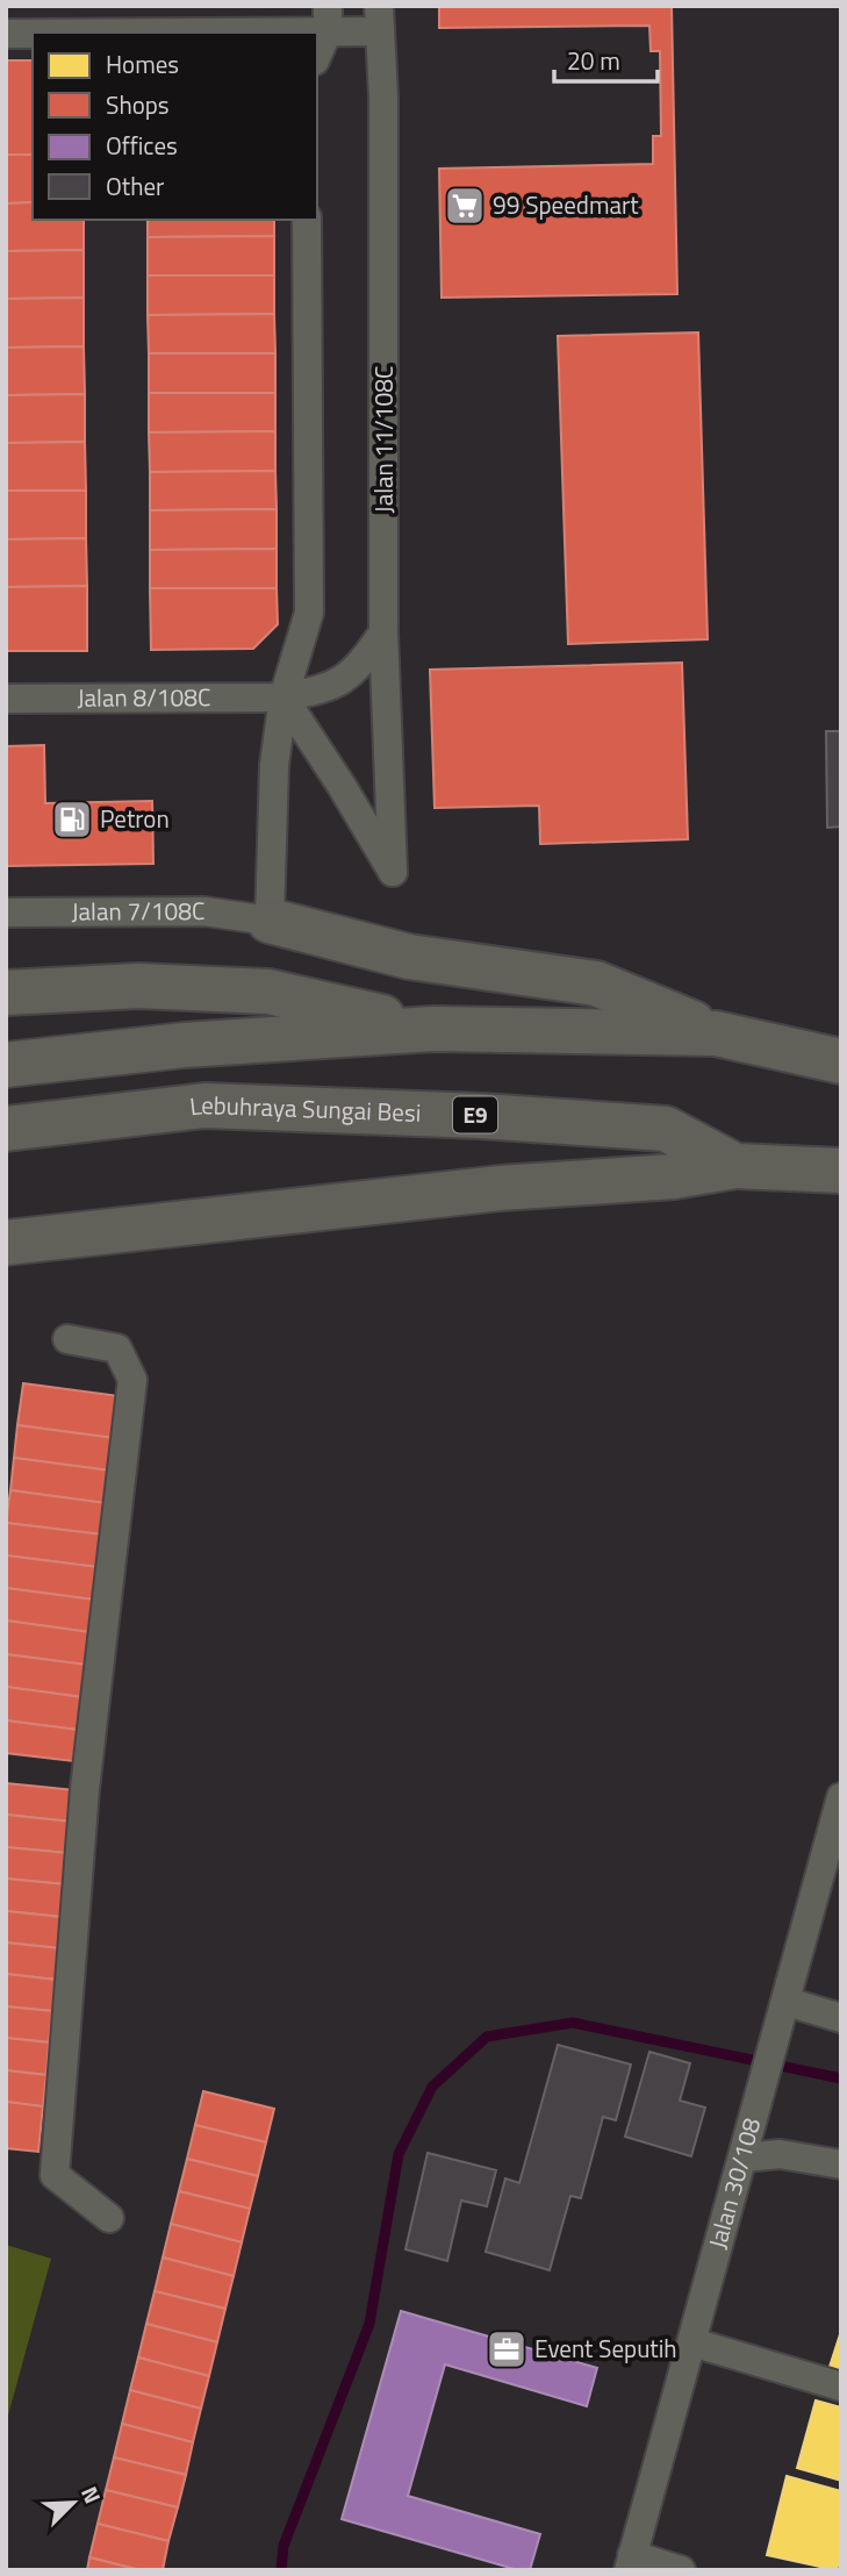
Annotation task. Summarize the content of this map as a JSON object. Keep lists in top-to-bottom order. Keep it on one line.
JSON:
{"streets":{"highway":["Lebuhraya Sungai Besi","E9"],"street":["Jalan 11/108C","Jalan 8/108C","Jalan 7/108C","Jalan 30/108"]},"crossings":[["Jalan 11/108C","Jalan 8/108C"]],"places":{"supermarket":["99 Speedmart"],"fuel station":["Petron"],"office":["Event Seputih"]},"legend":["Homes","Shops","Offices","Other"],"scale_bar":"20 m","north":"top right"}
